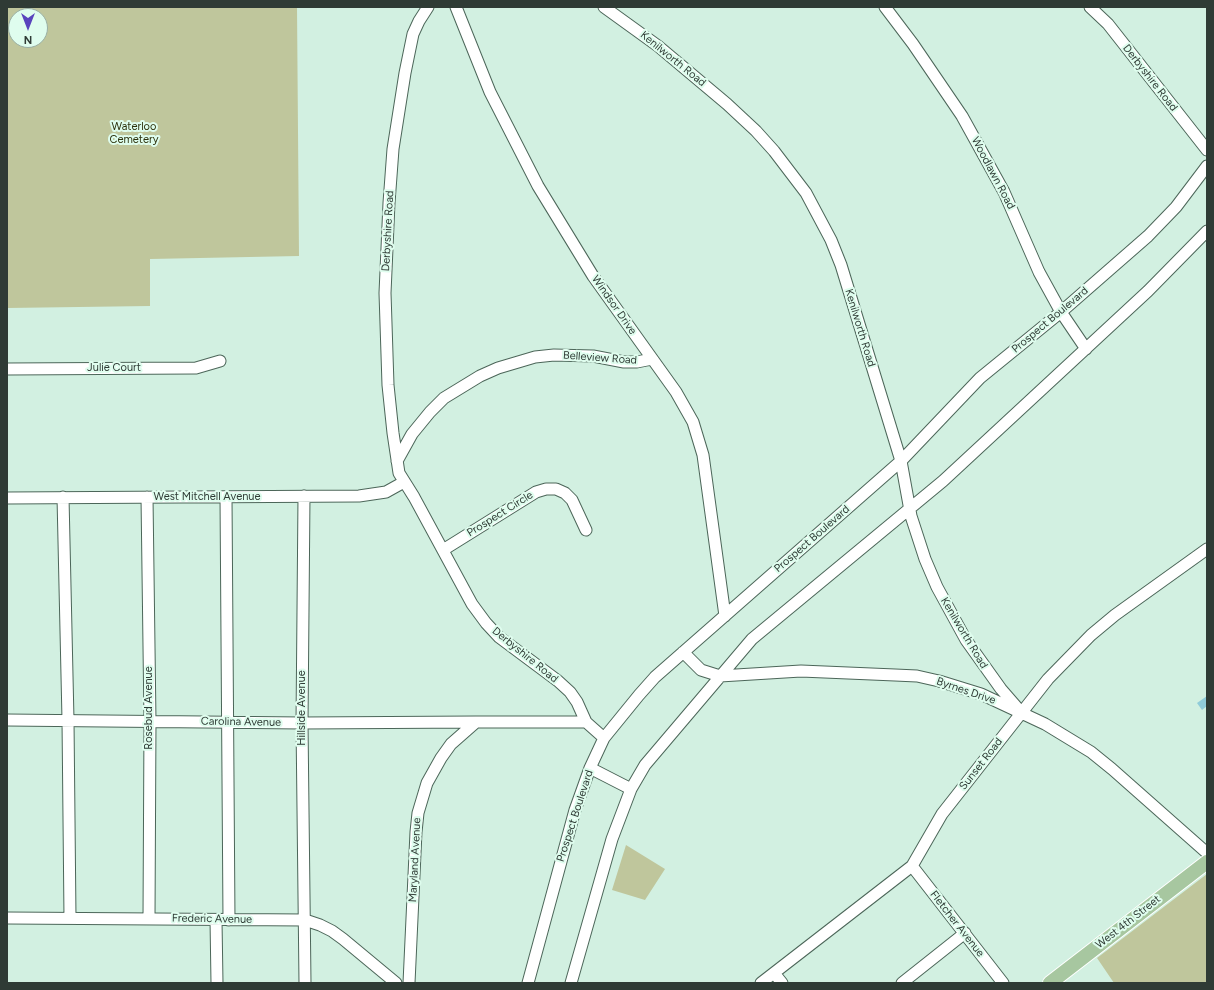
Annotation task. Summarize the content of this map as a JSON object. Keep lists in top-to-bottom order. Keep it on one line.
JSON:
{"streets":{"main road":["West 4th Street"],"street":["Kenilworth Road","Derbyshire Road","Woodlawn Road","Windsor Drive","Prospect Boulevard","Belleview Road","Julie Court","West Mitchell Avenue","Prospect Circle","Byrnes Drive","Rosebud Avenue","Hillside Avenue","Carolina Avenue","Sunset Road","Maryland Avenue","Frederic Avenue","Fletcher Avenue"]},"crossings":[["Kenilworth Road","Prospect Boulevard"],["Kenilworth Road","Byrnes Drive"],["Kenilworth Road","Sunset Road"],["Derbyshire Road","Prospect Boulevard"],["Derbyshire Road","Belleview Road"],["Derbyshire Road","West Mitchell Avenue"],["Derbyshire Road","Prospect Circle"],["Woodlawn Road","Prospect Boulevard"],["Windsor Drive","Prospect Boulevard"],["Windsor Drive","Belleview Road"],["Prospect Boulevard","Byrnes Drive"],["West Mitchell Avenue","Rosebud Avenue"],["West Mitchell Avenue","Hillside Avenue"],["Byrnes Drive","Sunset Road"],["Rosebud Avenue","Carolina Avenue"],["Rosebud Avenue","Frederic Avenue"],["Hillside Avenue","Carolina Avenue"],["Hillside Avenue","Frederic Avenue"],["Carolina Avenue","Maryland Avenue"],["Sunset Road","Fletcher Avenue"]],"parks":["Waterloo Cemetery"],"north":"bottom"}
